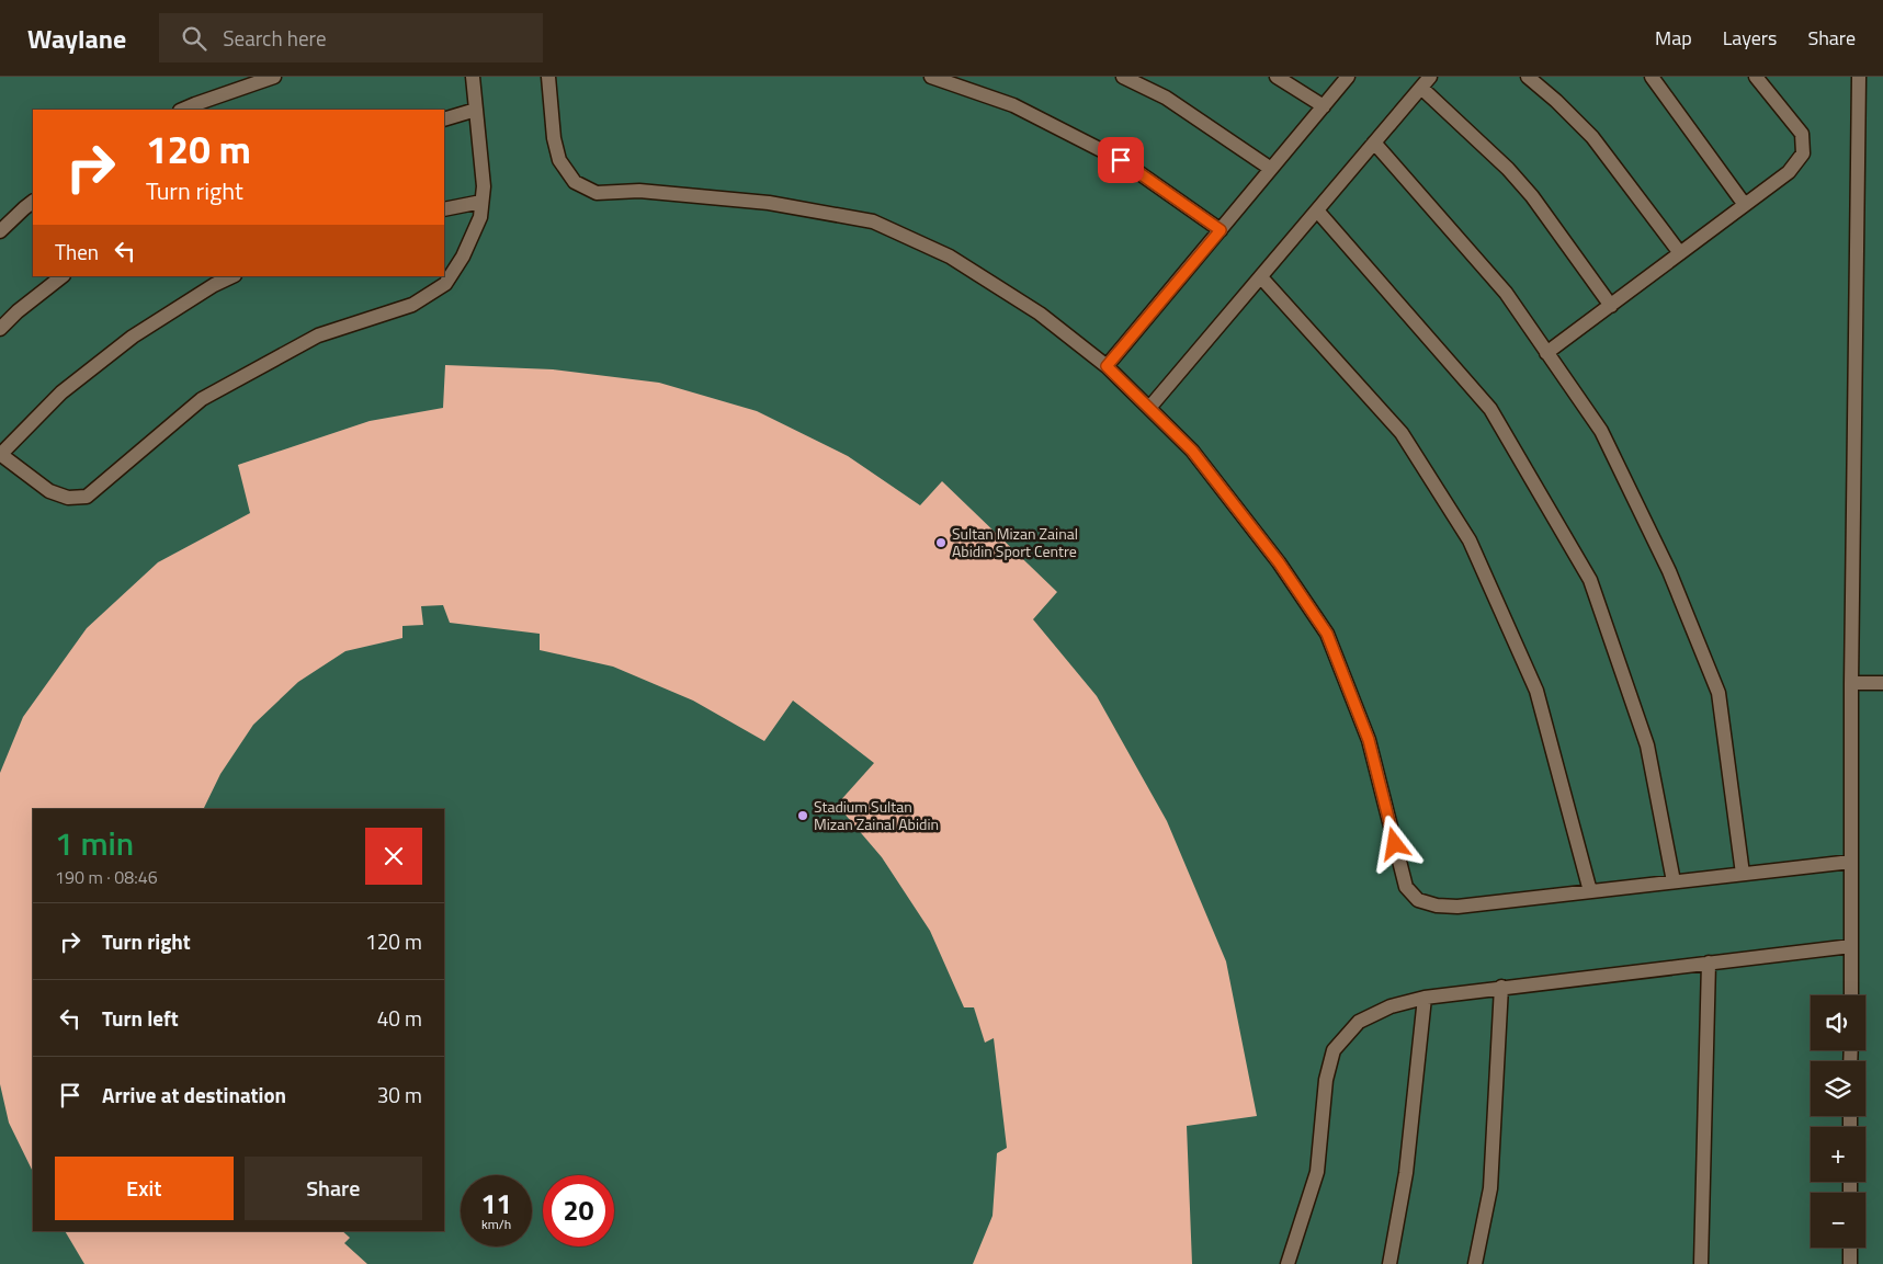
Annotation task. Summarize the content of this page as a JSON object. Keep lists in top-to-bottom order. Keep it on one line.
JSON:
{"places":["Sultan Mizan Zainal Abidin Sport Centre","Stadium Sultan Mizan Zainal Abidin"],"page":{"header":"Waylane","search":"Search here","nav":["Map","Layers","Share"],"turn":["120 m","Turn right"],"then":"Then","heading":["1 min","190 m · 08:46"],"list":[{"name":"Turn right","value":"120 m"},{"name":"Turn left","value":"40 m"},{"name":"Arrive at destination","value":"30 m"}],"map_buttons":["+","−"],"buttons":["Exit","Share"],"speed":"11 km/h","limit":"20"}}
